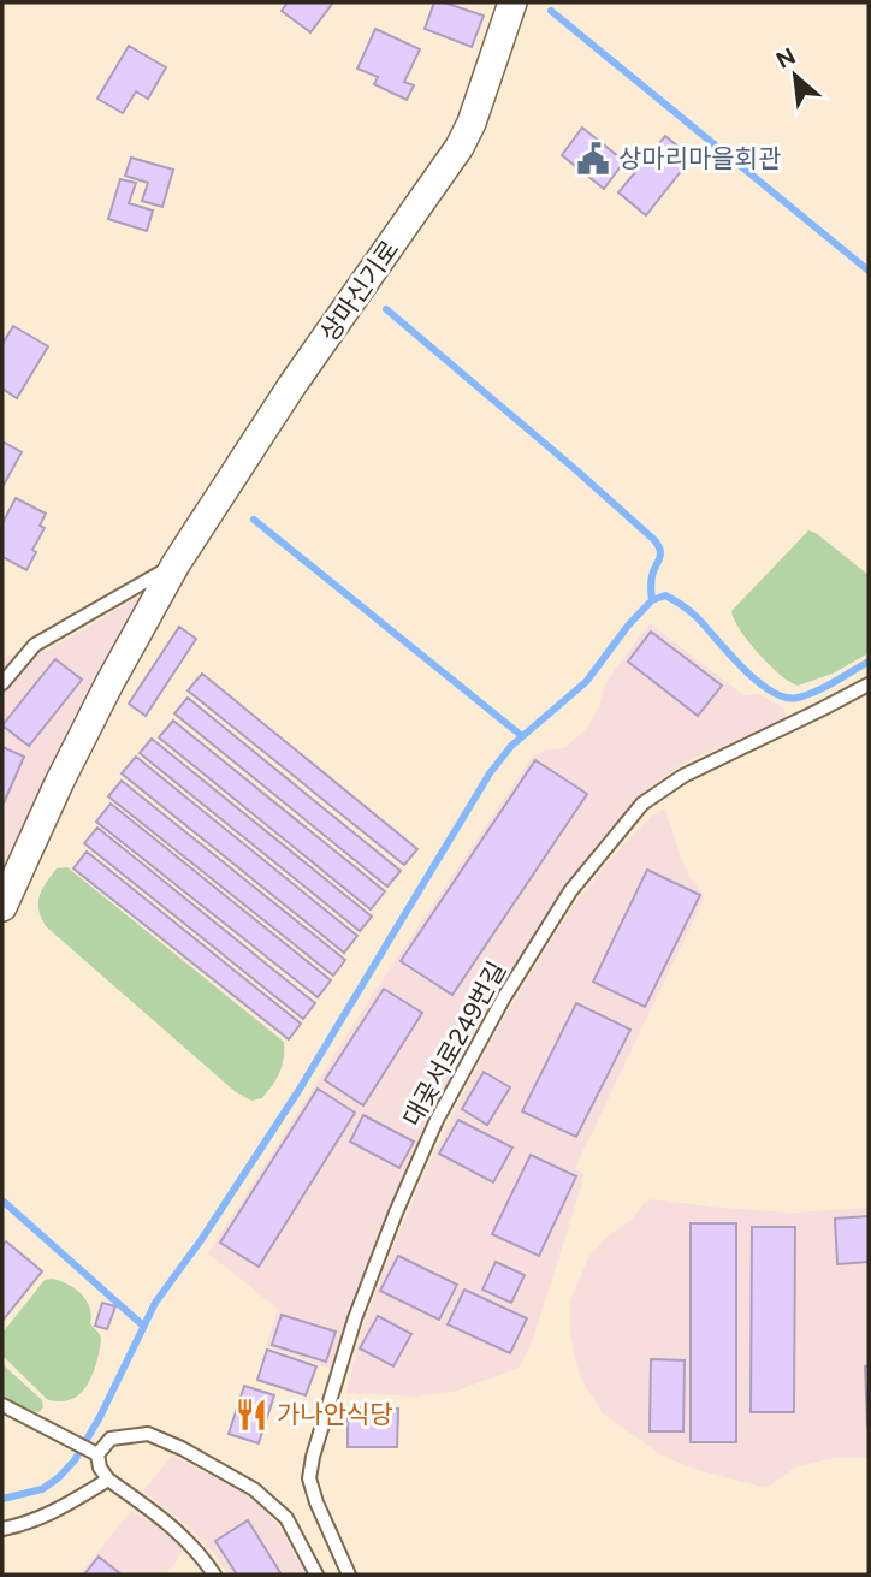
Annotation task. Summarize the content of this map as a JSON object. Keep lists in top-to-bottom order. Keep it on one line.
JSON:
{"streets":{"street":["상마신기로"],"lane":["대곶서로249번길"]},"places":{"public building":["상마리마을회관"],"restaurant":["가나안식당"]},"north":"top left"}
